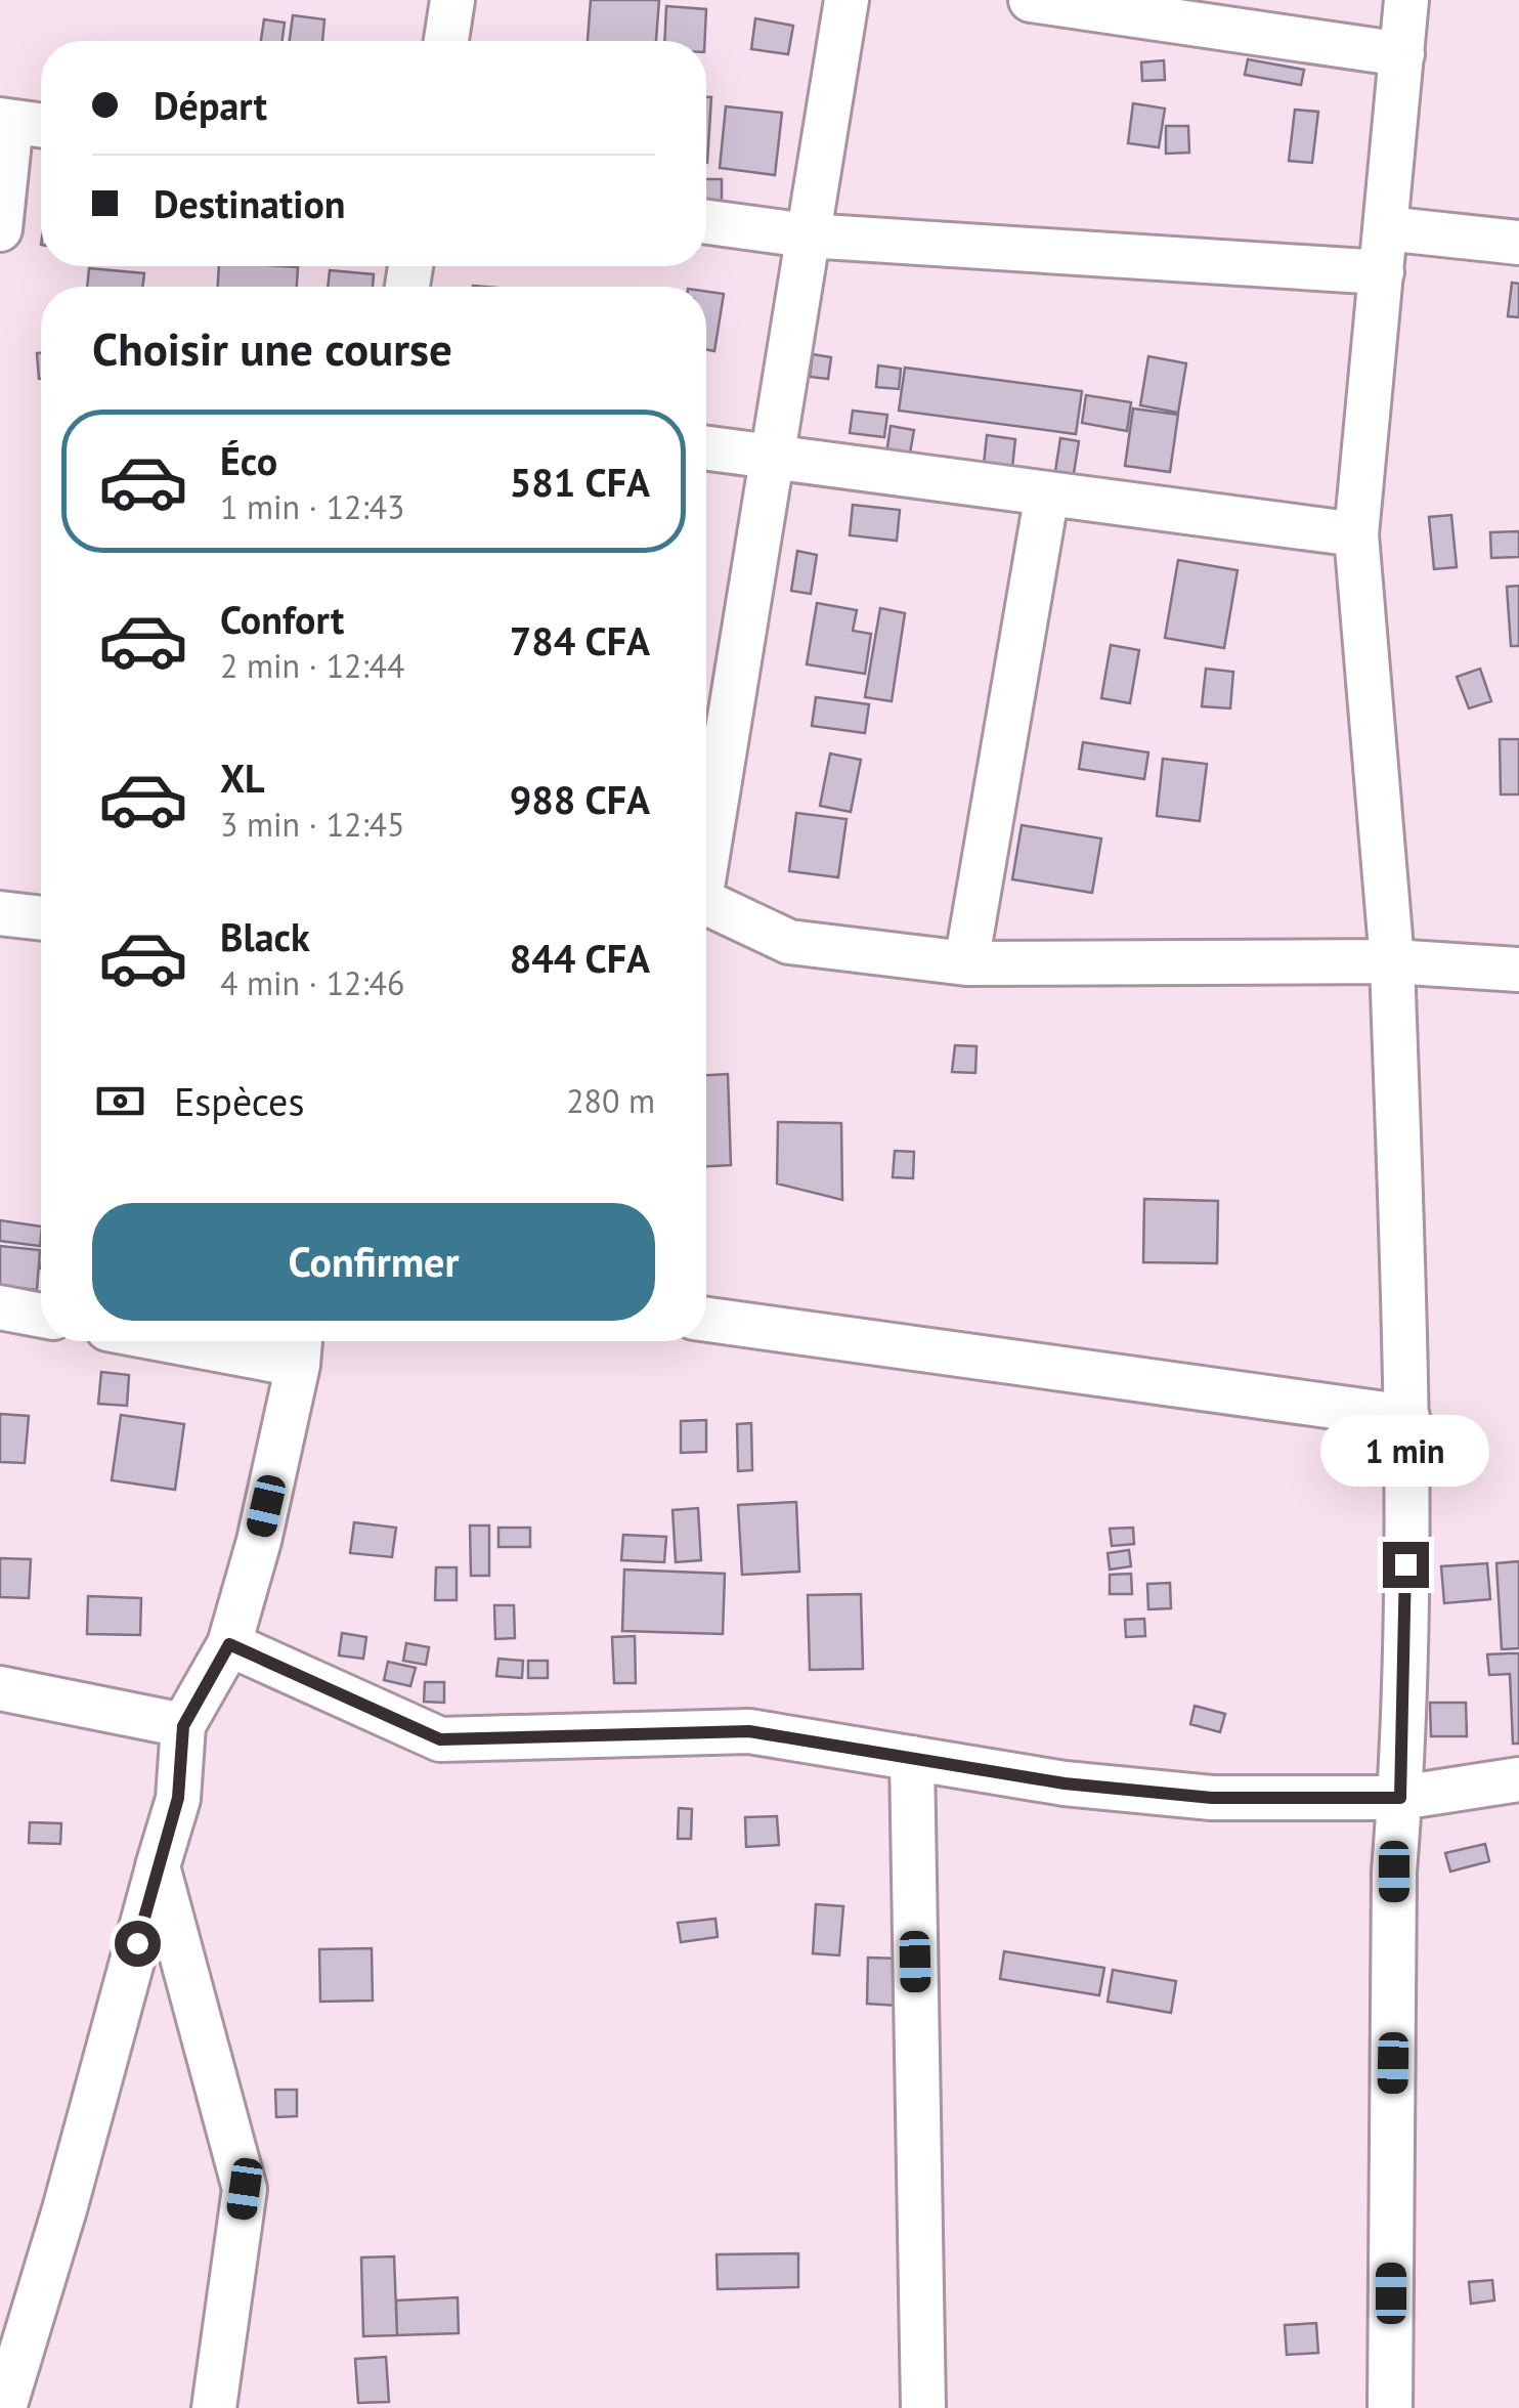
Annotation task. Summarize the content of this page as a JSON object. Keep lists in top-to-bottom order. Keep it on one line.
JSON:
{"page":{"banner":["Départ","Destination"],"heading":"Choisir une course","list":[{"name":"Éco","note":"1 min · 12:43","value":"581 CFA"},{"name":"Confort","note":"2 min · 12:44","value":"784 CFA"},{"name":"XL","note":"3 min · 12:45","value":"988 CFA"},{"name":"Black","note":"4 min · 12:46","value":"844 CFA"}],"pay":["Espèces","280 m"],"buttons":"Confirmer","bubble":"1 min"}}
